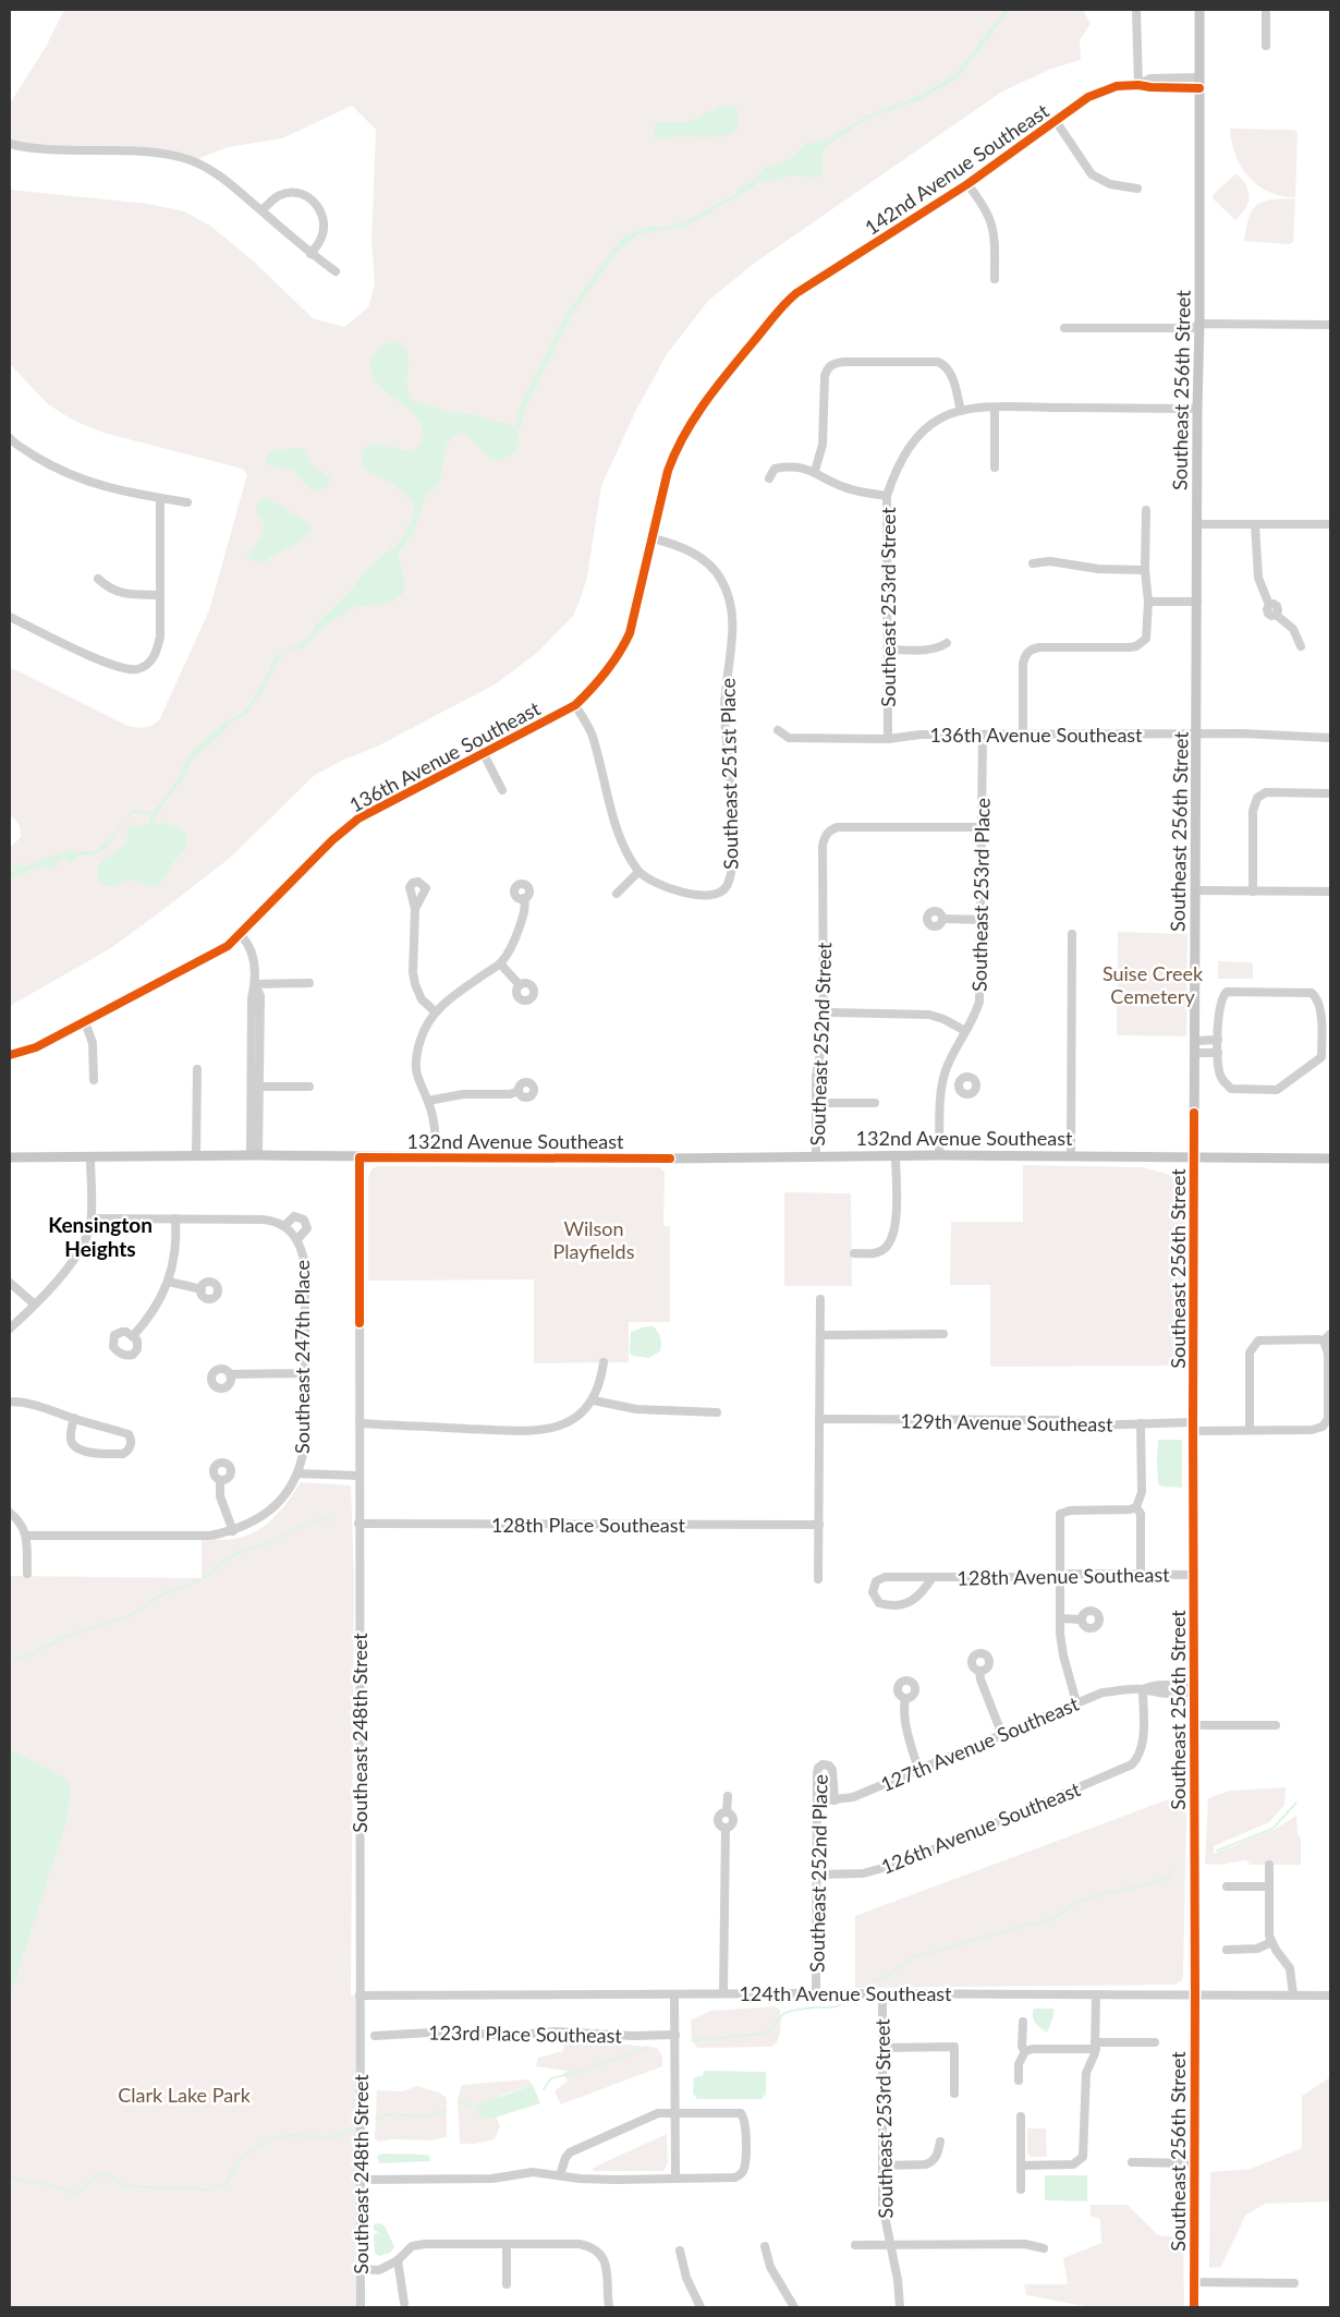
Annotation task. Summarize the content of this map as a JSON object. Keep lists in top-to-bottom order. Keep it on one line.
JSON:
{"streets":{"main road":["Southeast 256th Street","132nd Avenue Southeast"],"street":["142nd Avenue Southeast","Southeast 253rd Street","136th Avenue Southeast","Southeast 251st Place","Southeast 253rd Place","Southeast 252nd Street","Southeast 247th Place","129th Avenue Southeast","128th Place Southeast","128th Avenue Southeast","Southeast 248th Street","127th Avenue Southeast","126th Avenue Southeast","Southeast 252nd Place","124th Avenue Southeast","123rd Place Southeast"]},"crossings":[["142nd Avenue Southeast","Southeast 256th Street"],["142nd Avenue Southeast","136th Avenue Southeast"],["142nd Avenue Southeast","Southeast 251st Place"],["Southeast 256th Street","Southeast 253rd Street"],["Southeast 256th Street","136th Avenue Southeast"],["Southeast 256th Street","132nd Avenue Southeast"],["Southeast 256th Street","129th Avenue Southeast"],["Southeast 256th Street","128th Avenue Southeast"],["Southeast 256th Street","127th Avenue Southeast"],["Southeast 256th Street","124th Avenue Southeast"],["Southeast 253rd Street","136th Avenue Southeast"],["Southeast 253rd Street","124th Avenue Southeast"],["136th Avenue Southeast","Southeast 251st Place"],["136th Avenue Southeast","Southeast 253rd Place"],["Southeast 253rd Place","Southeast 252nd Street"],["Southeast 253rd Place","132nd Avenue Southeast"],["Southeast 252nd Street","132nd Avenue Southeast"],["132nd Avenue Southeast","Southeast 248th Street"],["128th Place Southeast","Southeast 248th Street"],["Southeast 248th Street","124th Avenue Southeast"],["127th Avenue Southeast","126th Avenue Southeast"],["127th Avenue Southeast","Southeast 252nd Place"],["126th Avenue Southeast","Southeast 252nd Place"],["Southeast 252nd Place","124th Avenue Southeast"]],"districts":["Kensington Heights"],"parks":["Suise Creek Cemetery","Wilson Playfields","Clark Lake Park"]}
